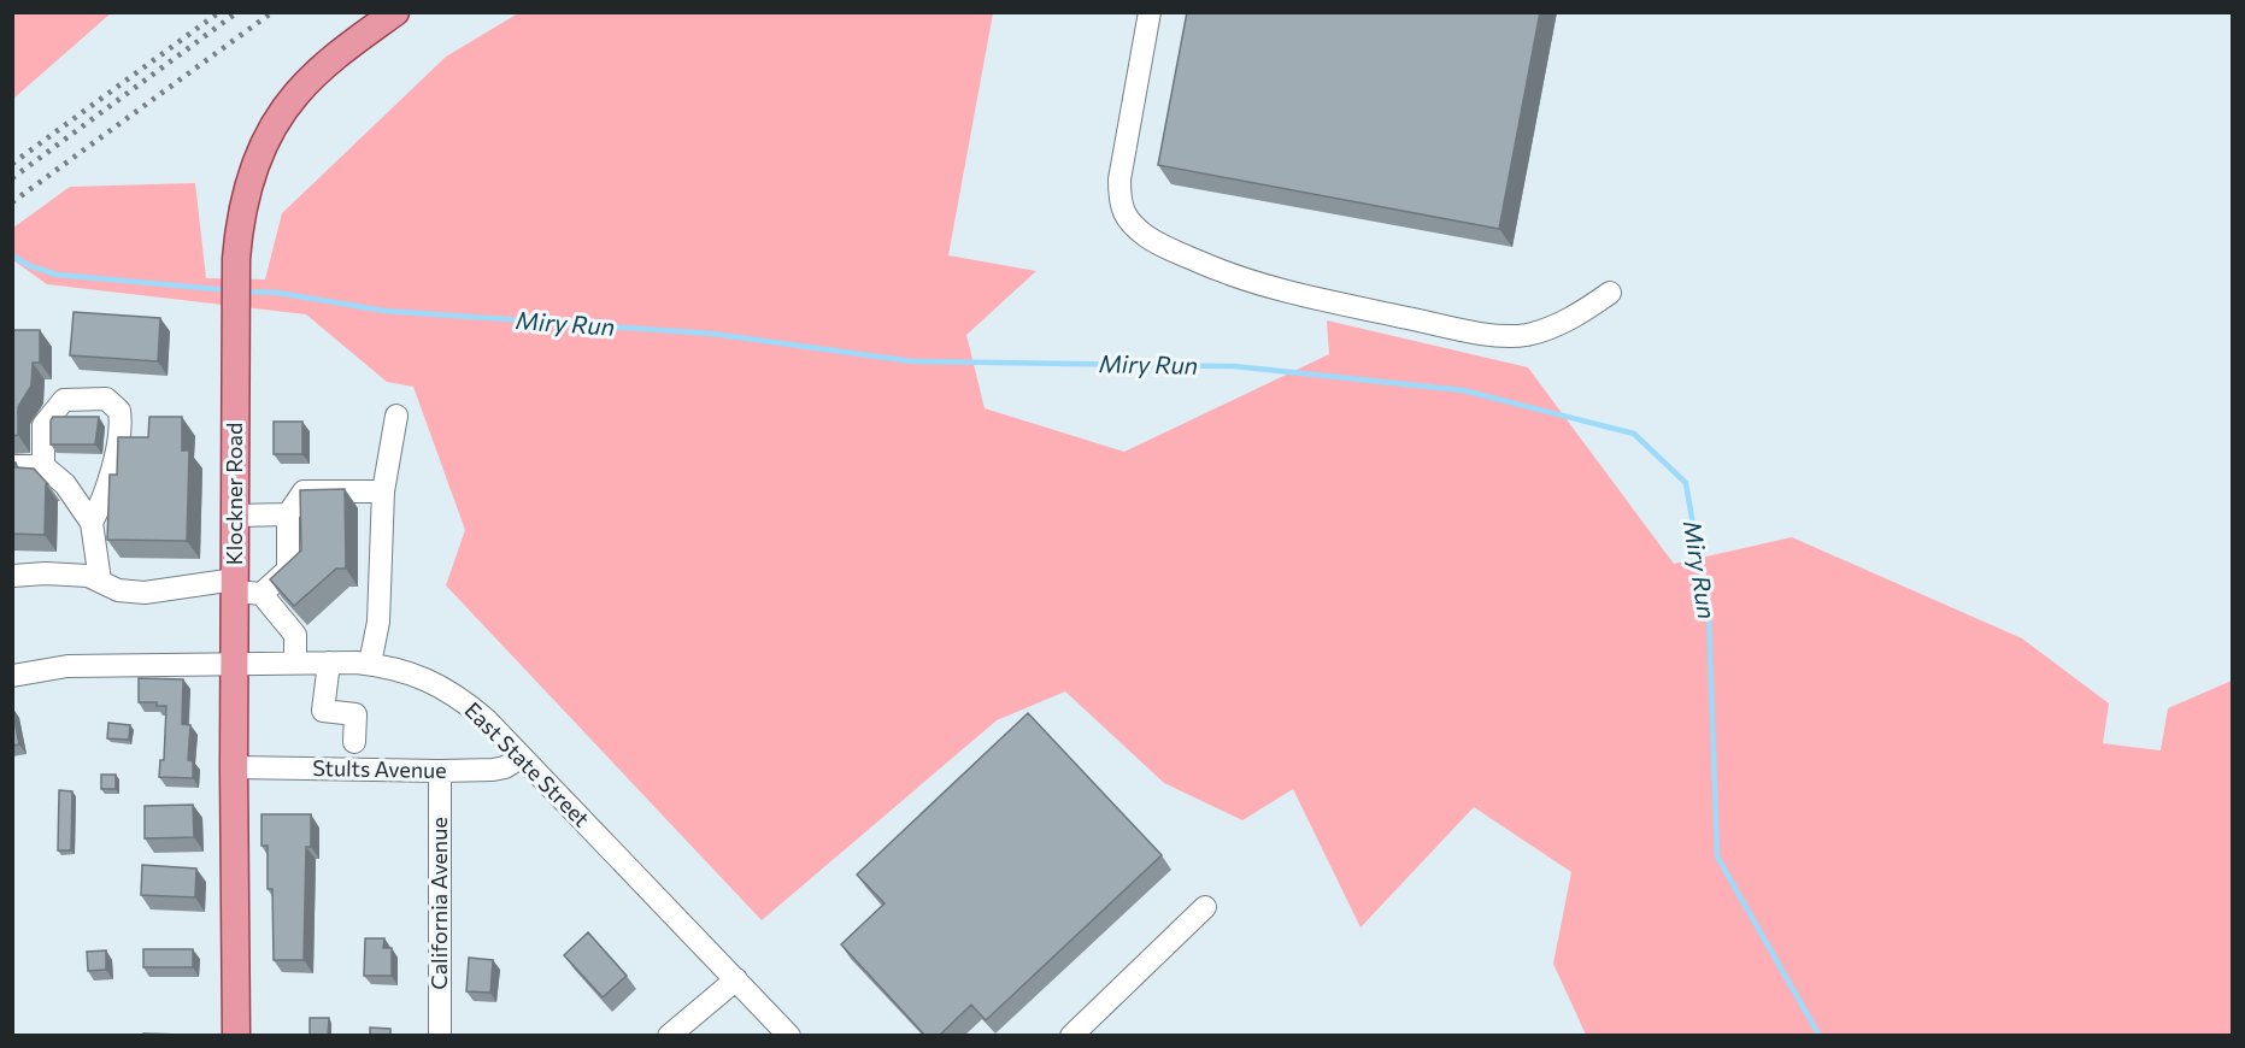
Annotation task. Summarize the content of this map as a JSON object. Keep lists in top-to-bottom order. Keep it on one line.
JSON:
{"streets":{"main road":["Klockner Road"],"street":["East State Street","Stults Avenue","California Avenue"]},"crossings":[["Klockner Road","East State Street"],["Klockner Road","Stults Avenue"],["East State Street","Stults Avenue"],["Stults Avenue","California Avenue"]],"water":["Miry Run"]}
